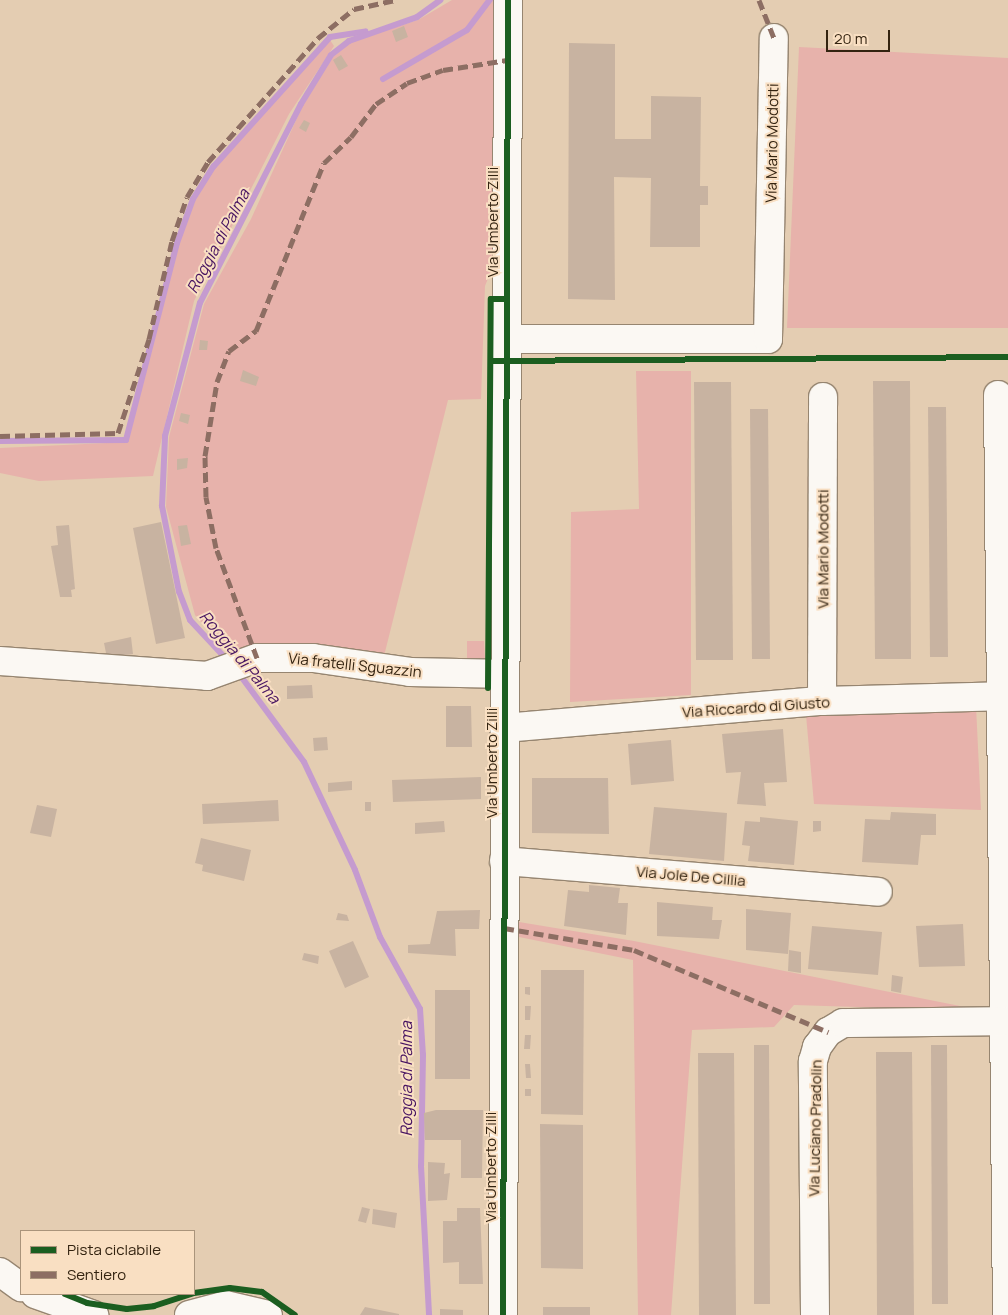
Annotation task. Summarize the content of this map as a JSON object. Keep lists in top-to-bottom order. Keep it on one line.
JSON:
{"streets":{"street":["Via Mario Modotti","Via Umberto Zilli","Via fratelli Sguazzin","Via Riccardo di Giusto","Via Jole De Cillia","Via Luciano Pradolin"]},"crossings":[["Via Mario Modotti","Via Umberto Zilli"],["Via Mario Modotti","Via Riccardo di Giusto"],["Via Umberto Zilli","Via fratelli Sguazzin"],["Via Umberto Zilli","Via Riccardo di Giusto"],["Via Umberto Zilli","Via Jole De Cillia"]],"water":["Roggia di Palma"],"legend":["Pista ciclabile","Sentiero"],"scale_bar":"20 m"}
